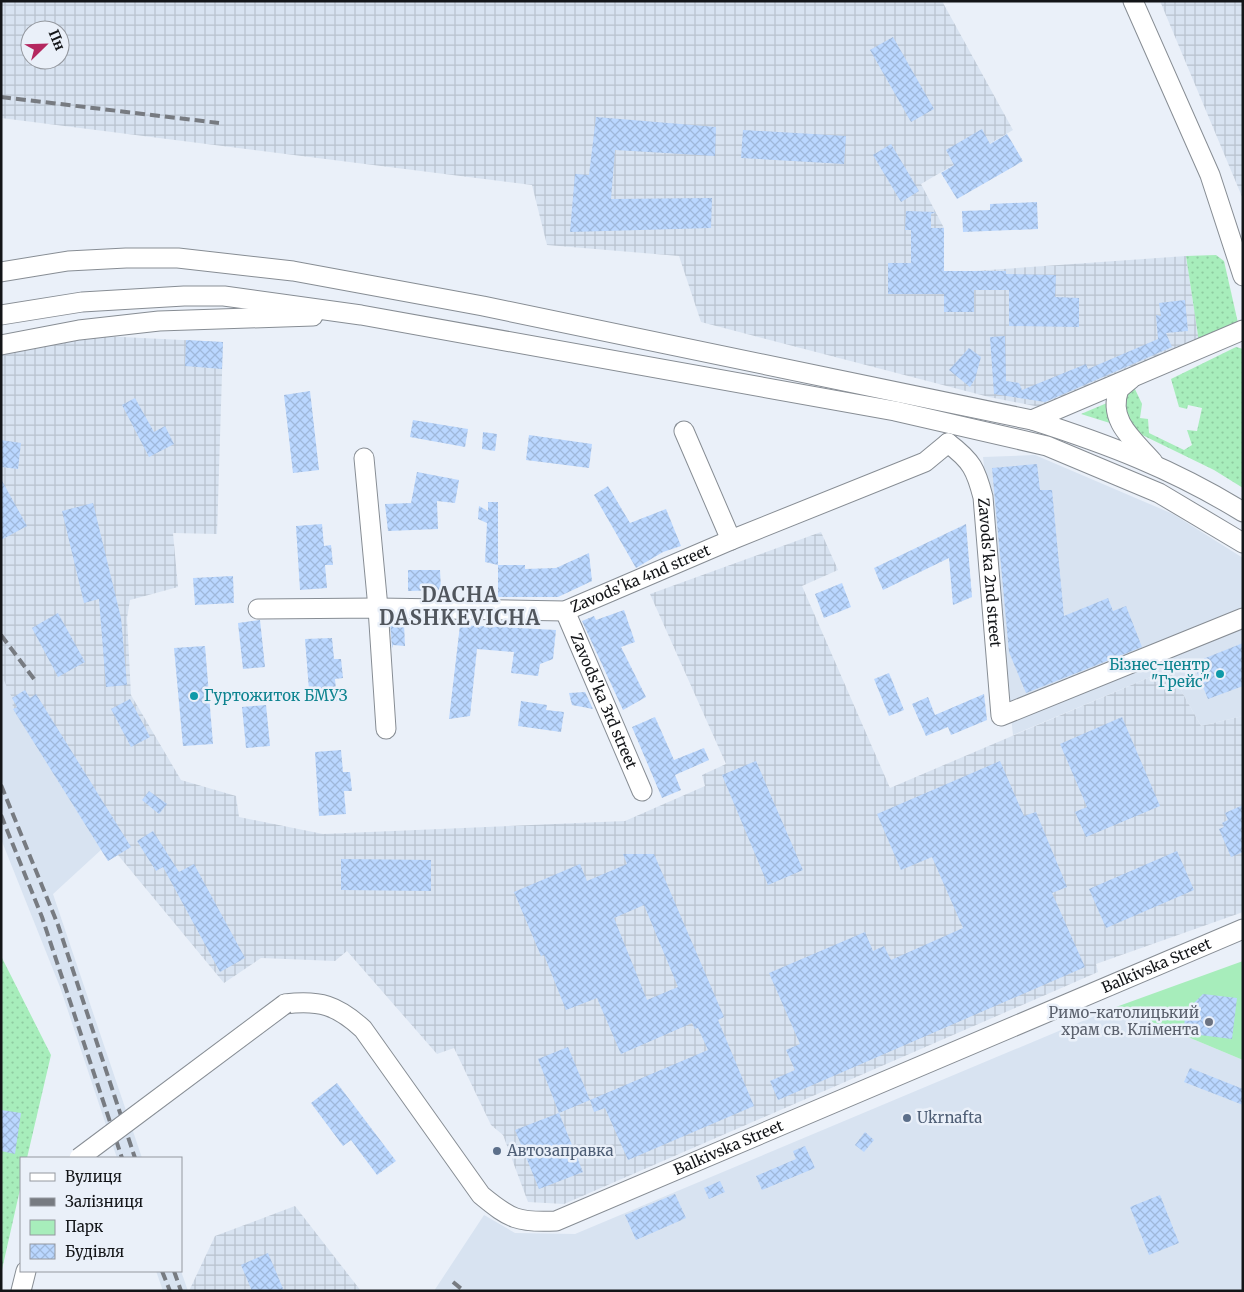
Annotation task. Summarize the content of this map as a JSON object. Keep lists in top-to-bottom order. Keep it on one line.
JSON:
{"streets":{"street":["Zavods'ka 2nd street","Zavods'ka 4nd street","Zavods'ka 3rd street","Balkivska Street"]},"crossings":[["Zavods'ka 2nd street","Zavods'ka 4nd street"],["Zavods'ka 4nd street","Zavods'ka 3rd street"]],"districts":["DACHA DASHKEVICHA"],"places":["Бізнес-центр \"Грейс\"","Гуртожиток БМУЗ","Римо-католицький храм св. Клімента","Ukrnafta","Автозаправка"],"legend":["Вулиця","Залізниця","Парк","Будівля"],"north":"top right"}
